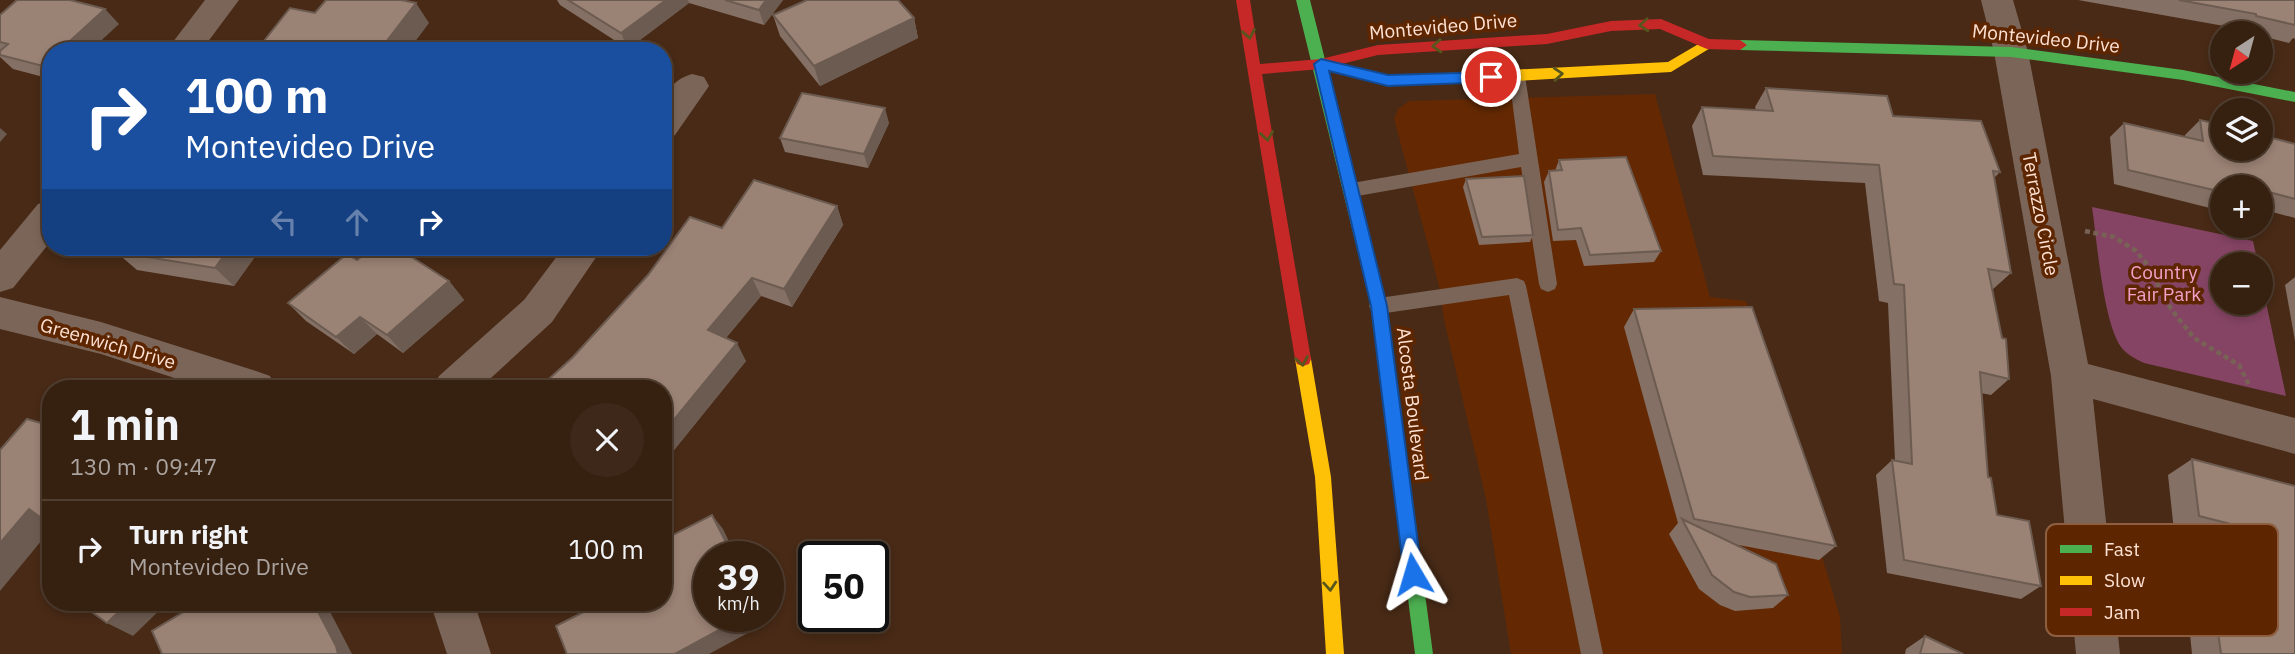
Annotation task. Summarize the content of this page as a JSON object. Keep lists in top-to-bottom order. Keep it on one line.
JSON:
{"streets":{"street":["Montevideo Drive","Terrazzo Circle","Greenwich Drive","Alcosta Boulevard"]},"crossings":[["Montevideo Drive","Terrazzo Circle"],["Montevideo Drive","Alcosta Boulevard"]],"parks":["Country Fair Park"],"legend":["Fast","Slow","Jam"],"north":"bottom left","page":{"map_buttons":["+","−"],"turn":["100 m","Montevideo Drive"],"heading":["1 min","130 m · 09:47"],"list":[{"name":"Turn right","note":"Montevideo Drive","value":"100 m"}],"speed":"39 km/h","limit":"50"}}
